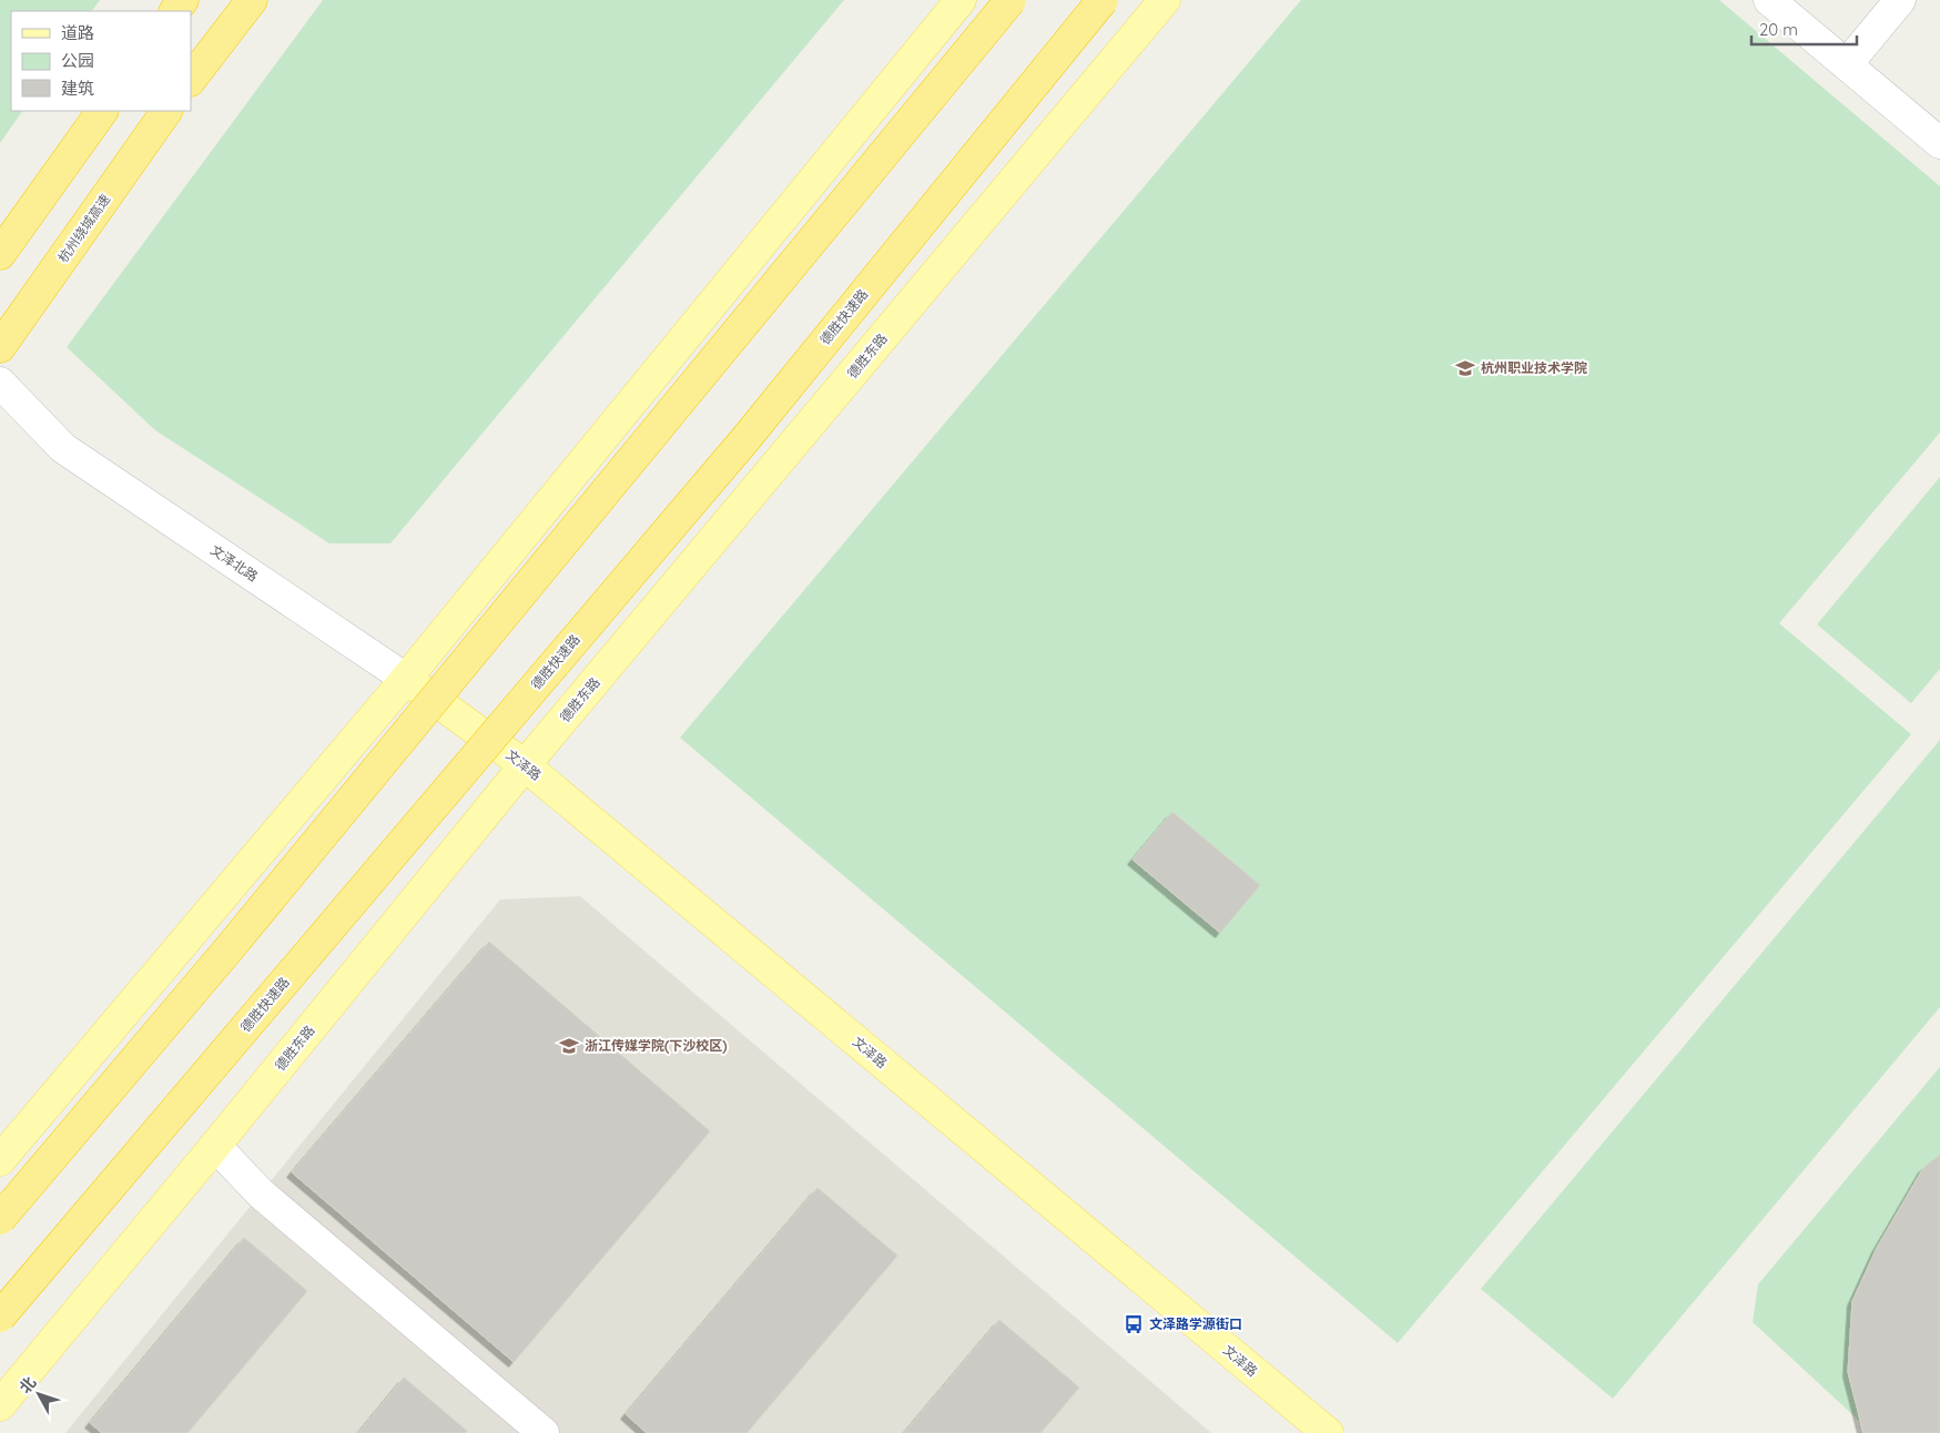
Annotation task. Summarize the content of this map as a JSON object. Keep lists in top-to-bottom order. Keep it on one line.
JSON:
{"streets":{"highway":["杭州绕城高速","德胜快速路"],"main road":["德胜东路","文泽路"],"street":["文泽北路"]},"crossings":[["德胜东路","文泽路"],["文泽北路","文泽路"]],"places":{"school or university":["杭州职业技术学院","浙江传媒学院(下沙校区)"],"bus stop":["文泽路学源街口"]},"legend":["道路","公园","建筑"],"scale_bar":"20 m","north":"top left"}
